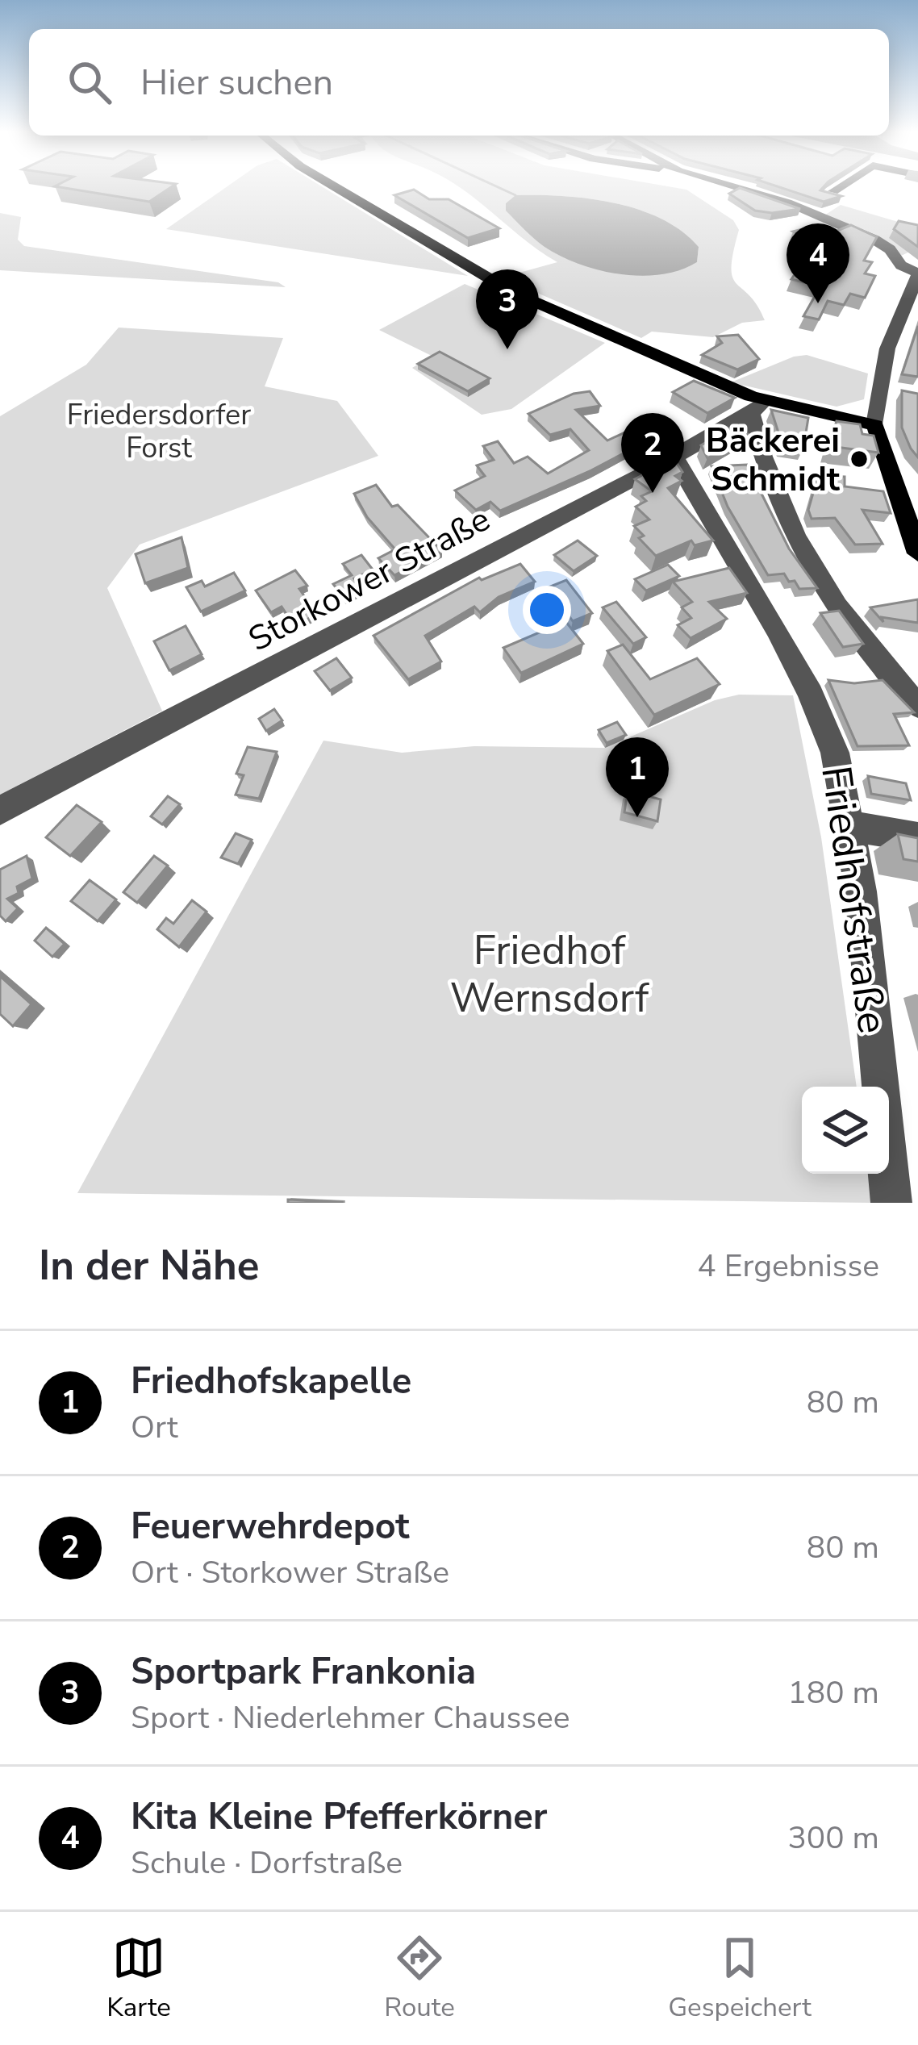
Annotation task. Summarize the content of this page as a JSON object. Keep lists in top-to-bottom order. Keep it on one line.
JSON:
{"streets":{"street":["Storkower Straße","Friedhofstraße"]},"crossings":[["Storkower Straße","Friedhofstraße"]],"parks":["Friedersdorfer Forst","Friedhof Wernsdorf"],"places":["Bäckerei Schmidt"],"page":{"search":"Hier suchen","pins":["4","3","2","1"],"heading":["In der Nähe","4 Ergebnisse"],"list":[{"mark":"1","name":"Friedhofskapelle","note":"Ort","value":"80 m"},{"mark":"2","name":"Feuerwehrdepot","note":"Ort · Storkower Straße","value":"80 m"},{"mark":"3","name":"Sportpark Frankonia","note":"Sport · Niederlehmer Chaussee","value":"180 m"},{"mark":"4","name":"Kita Kleine Pfefferkörner","note":"Schule · Dorfstraße","value":"300 m"}],"nav":["Karte","Route","Gespeichert"]}}
